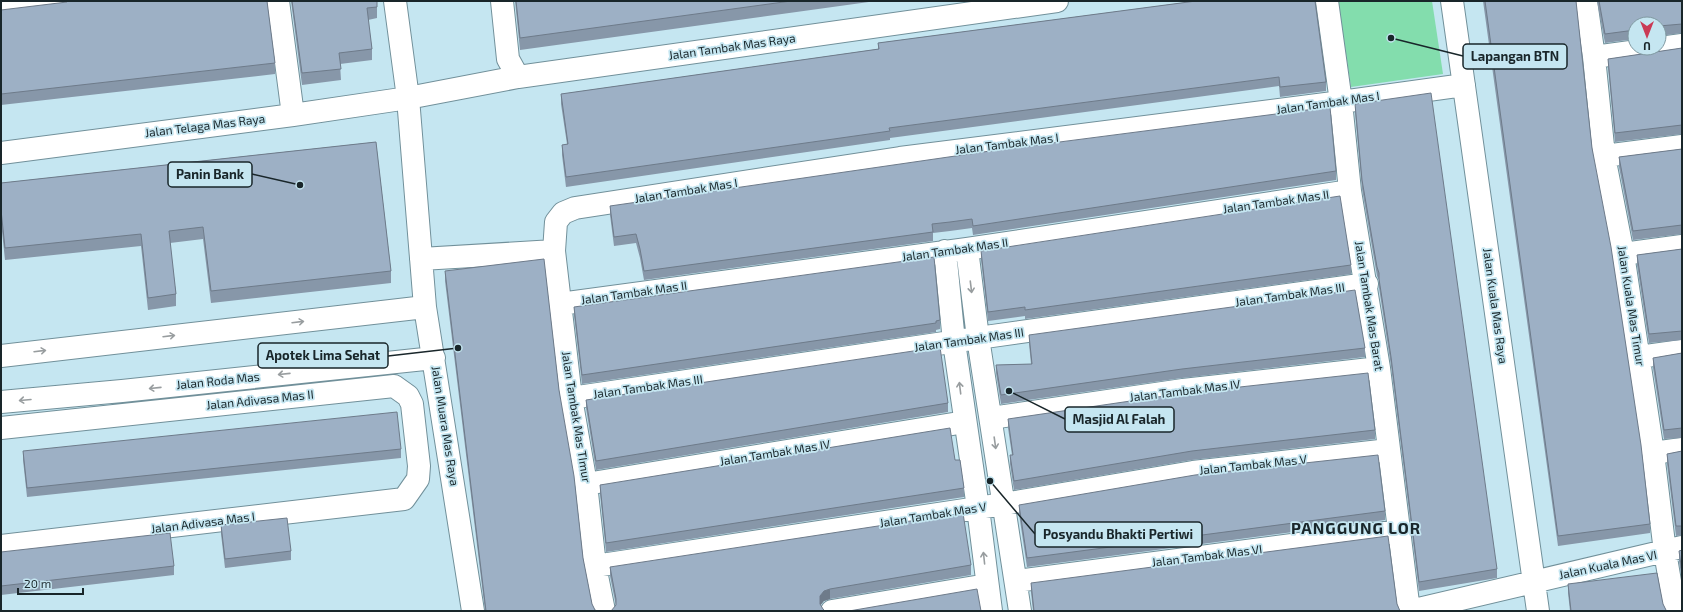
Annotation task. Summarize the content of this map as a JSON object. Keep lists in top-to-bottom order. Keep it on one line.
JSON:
{"streets":{"street":["Jalan Tambak Mas Raya","Jalan Tambak Mas I","Jalan Telaga Mas Raya","Jalan Tambak Mas II","Jalan Tambak Mas III","Jalan Tambak Mas Barat","Jalan Kuala Mas Raya","Jalan Kuala Mas Timur","Jalan Roda Mas","Jalan Tambak Mas IV","Jalan Adivasa Mas II","Jalan Tambak Mas TImur","Jalan Muara Mas Raya","Jalan Tambak Mas V","Jalan Adivasa Mas I","Jalan Tambak Mas VI","Jalan Kuala Mas VI"]},"crossings":[["Jalan Tambak Mas Raya","Jalan Telaga Mas Raya"],["Jalan Tambak Mas Raya","Jalan Muara Mas Raya"],["Jalan Tambak Mas I","Jalan Tambak Mas Barat"],["Jalan Tambak Mas I","Jalan Kuala Mas Raya"],["Jalan Tambak Mas I","Jalan Tambak Mas TImur"],["Jalan Telaga Mas Raya","Jalan Muara Mas Raya"],["Jalan Tambak Mas II","Jalan Tambak Mas Barat"],["Jalan Tambak Mas II","Jalan Tambak Mas TImur"],["Jalan Tambak Mas III","Jalan Tambak Mas Barat"],["Jalan Tambak Mas III","Jalan Tambak Mas TImur"],["Jalan Tambak Mas Barat","Jalan Tambak Mas IV"],["Jalan Tambak Mas Barat","Jalan Tambak Mas V"],["Jalan Tambak Mas Barat","Jalan Tambak Mas VI"],["Jalan Tambak Mas Barat","Jalan Kuala Mas VI"],["Jalan Kuala Mas Raya","Jalan Kuala Mas VI"],["Jalan Kuala Mas Timur","Jalan Kuala Mas VI"],["Jalan Roda Mas","Jalan Muara Mas Raya"],["Jalan Tambak Mas IV","Jalan Tambak Mas TImur"],["Jalan Adivasa Mas II","Jalan Adivasa Mas I"],["Jalan Tambak Mas TImur","Jalan Tambak Mas V"]],"districts":["PANGGUNG LOR"],"places":["Lapangan BTN","Panin Bank","Apotek Lima Sehat","Masjid Al Falah","Posyandu Bhakti Pertiwi"],"scale_bar":"20 m","north":"bottom"}
